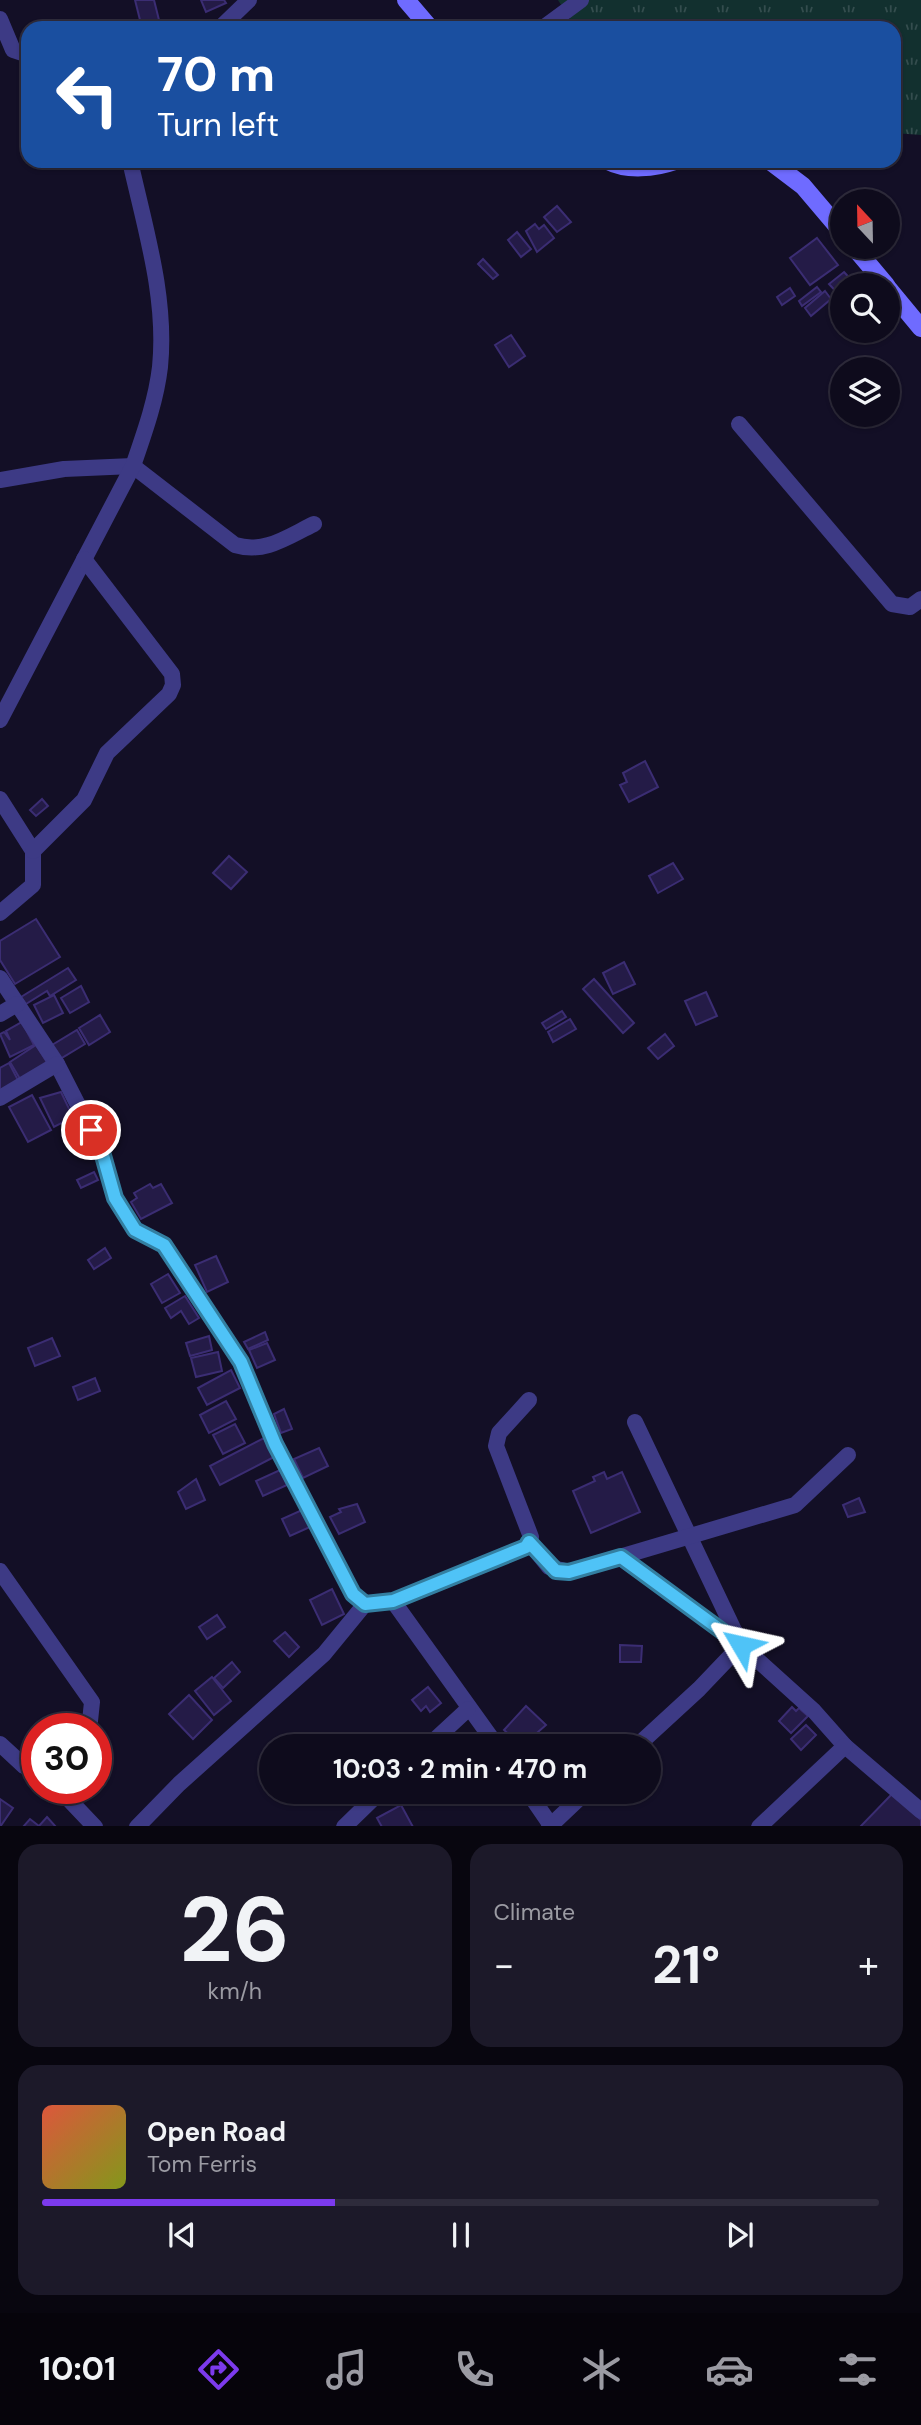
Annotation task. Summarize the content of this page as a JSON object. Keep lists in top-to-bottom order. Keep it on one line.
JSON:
{"north":"top","page":{"turn":["70 m","Turn left"],"limit":"30","trip":"10:03 · 2 min · 470 m","tile":[["26","km/h"],"Climate"],"heat":["−","21°","+"],"song":["Open Road","Tom Ferris"],"tabs":"10:01"}}
